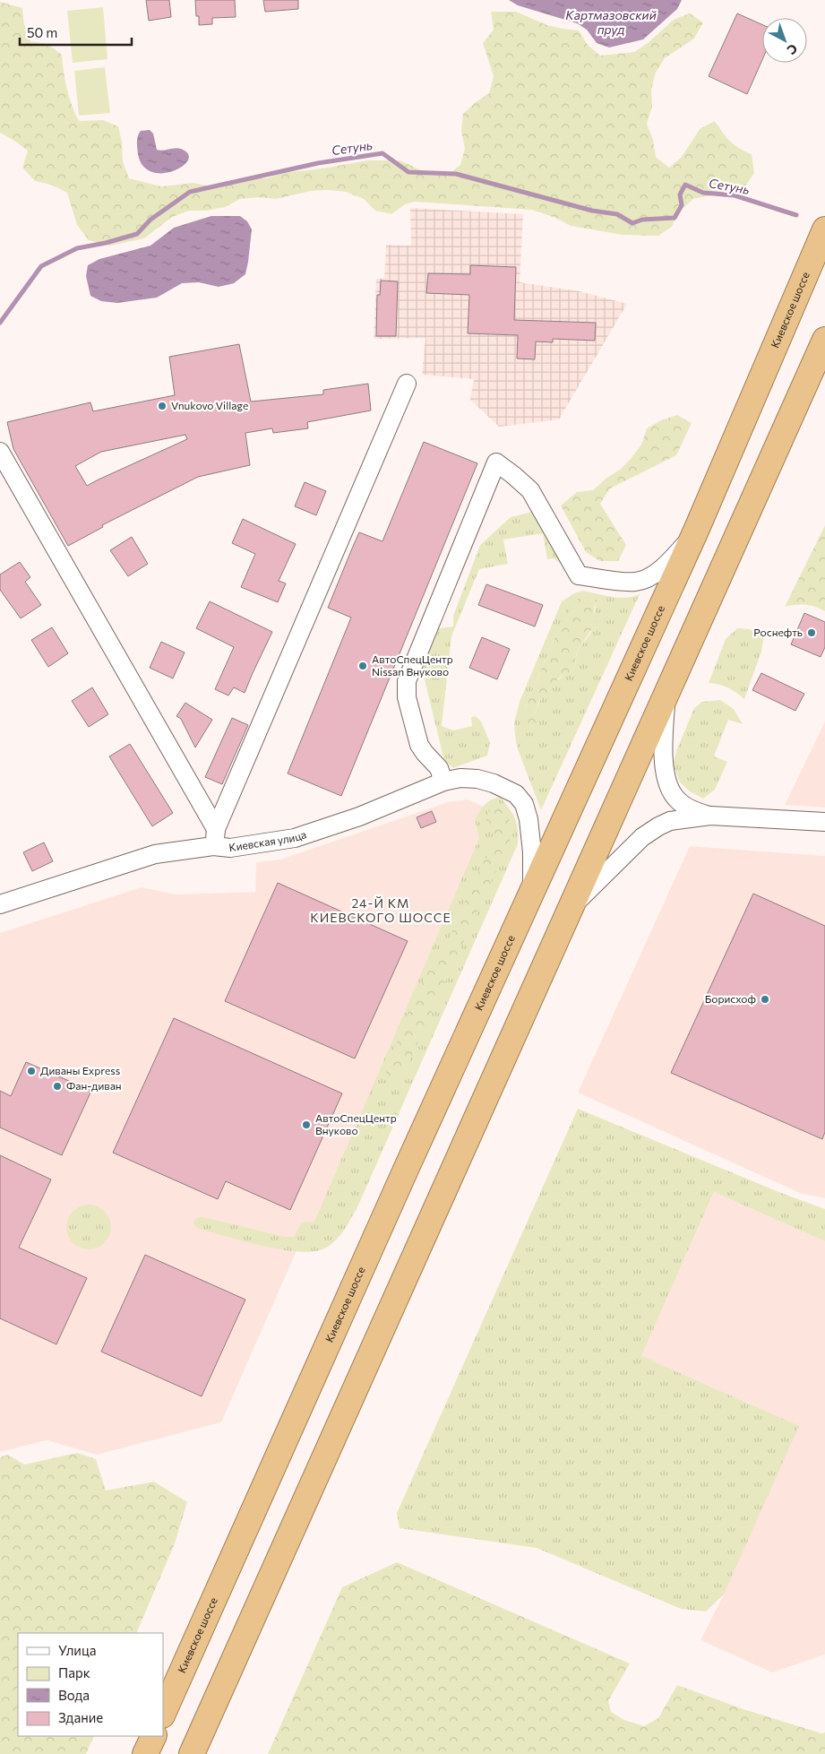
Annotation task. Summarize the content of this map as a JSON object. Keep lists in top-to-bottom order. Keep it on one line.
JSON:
{"streets":{"highway":["Киевское шоссе"],"street":["Киевская улица"]},"crossings":[["Киевское шоссе","Киевская улица"]],"districts":["24-Й КМ КИЕВСКОГО ШОССЕ"],"water":["Картмазовский пруд","Сетунь"],"places":["Vnukovo Village","Роснефть","АвтоСпецЦентр Nissan Внуково","Борисхоф","Диваны Express","Фан-диван","АвтоСпецЦентр Внуково"],"legend":["Улица","Парк","Вода","Здание"],"scale_bar":"50 m","north":"bottom right"}
